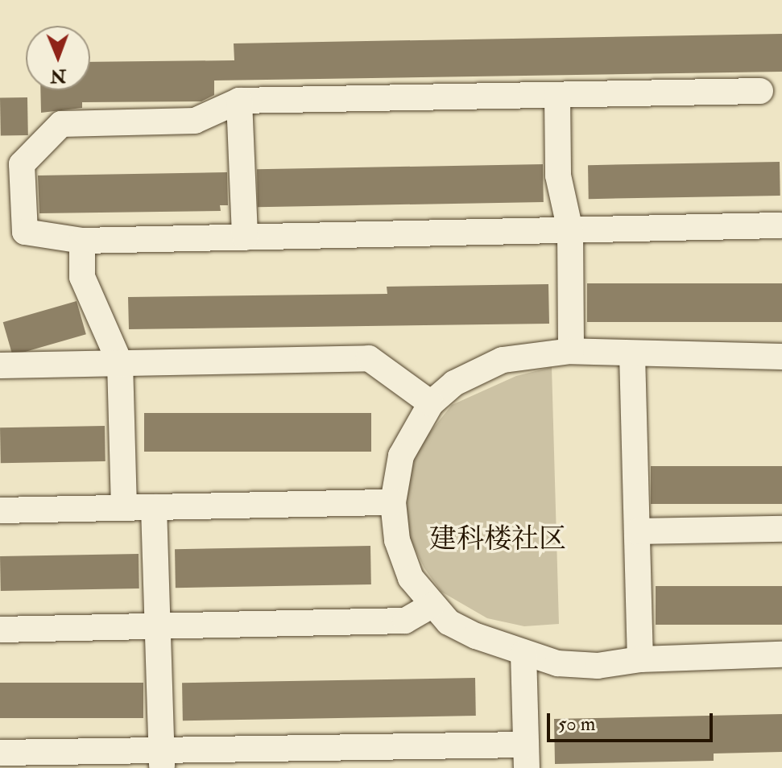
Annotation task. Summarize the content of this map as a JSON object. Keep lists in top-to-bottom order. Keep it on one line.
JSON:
{"districts":["建科楼社区"],"scale_bar":"50 m","north":"bottom"}
